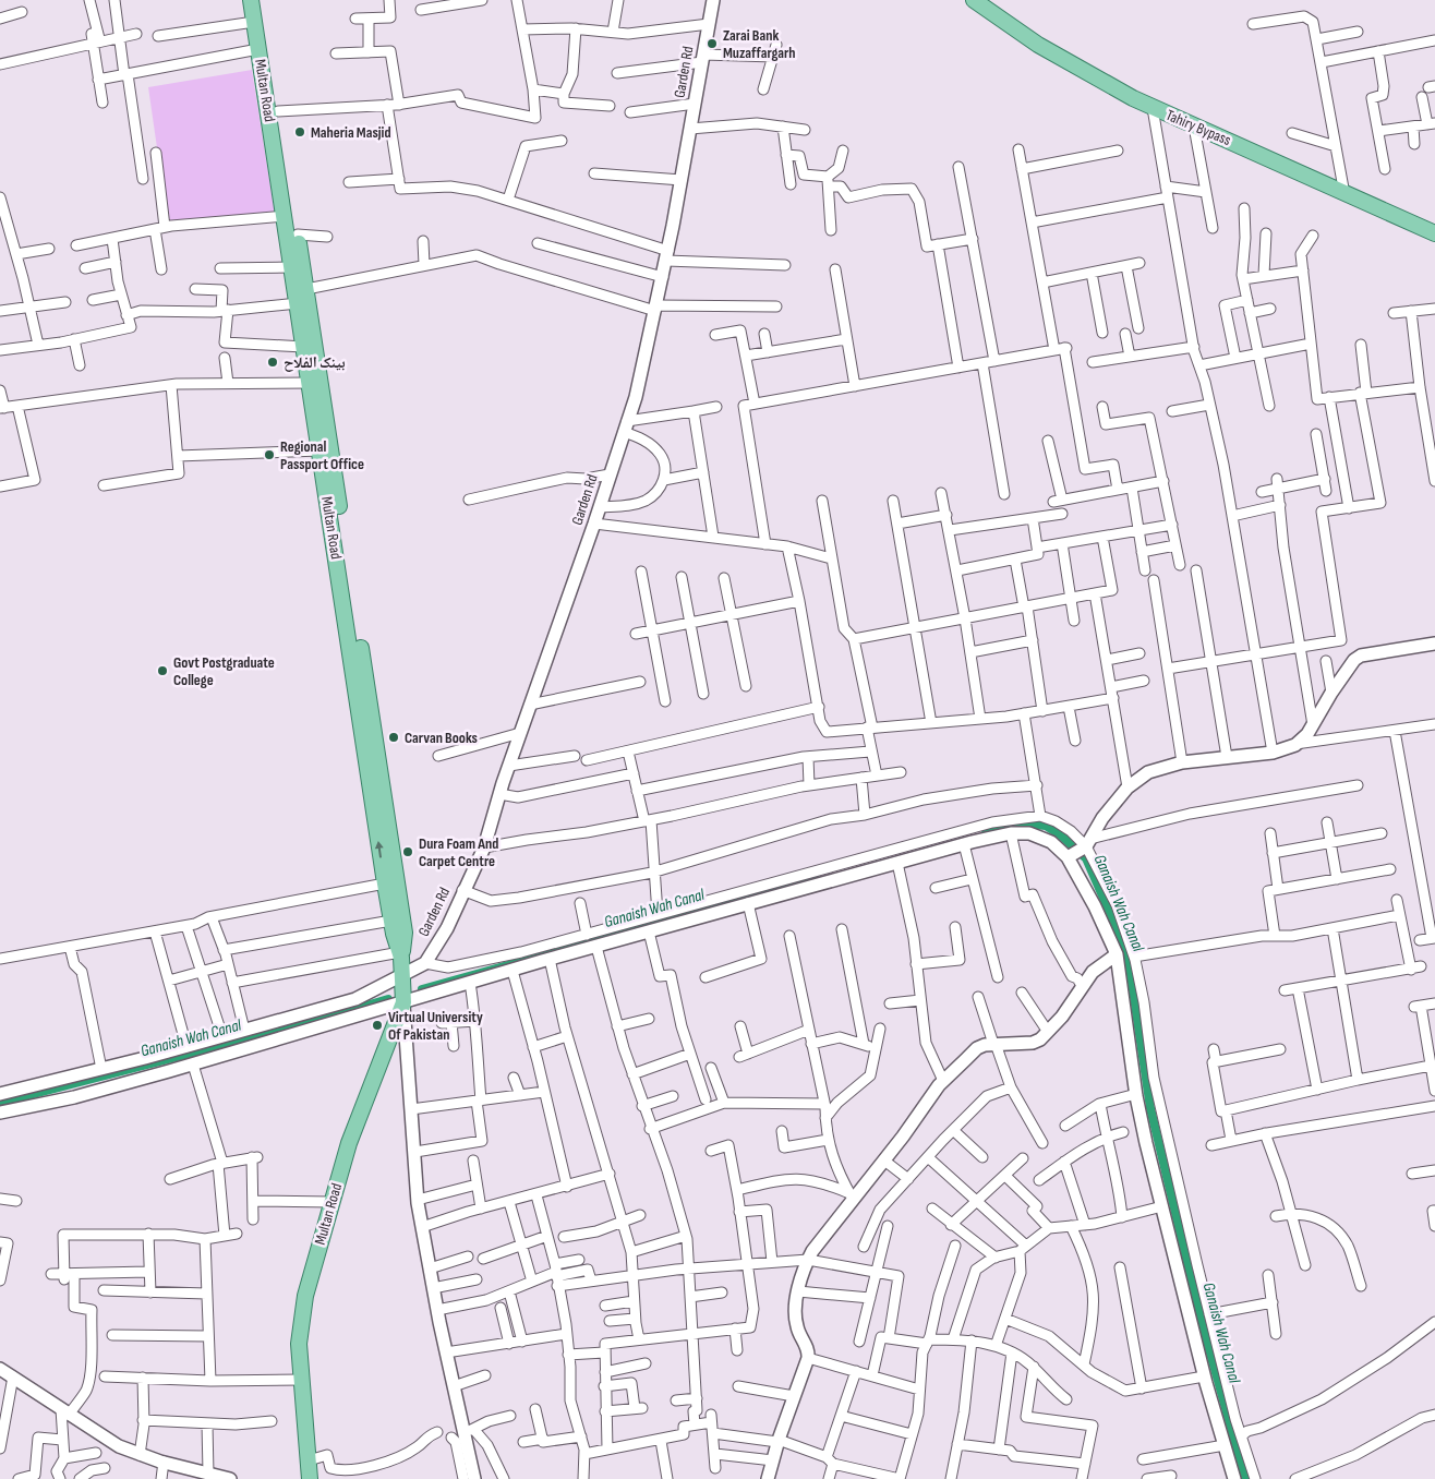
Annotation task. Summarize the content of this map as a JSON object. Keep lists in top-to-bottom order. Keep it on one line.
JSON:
{"streets":{"main road":["Multan Road","Tahiry Bypass"],"street":["Garden Rd"]},"crossings":[["Garden Rd","Multan Road"]],"water":["Ganaish Wah Canal"],"places":["Zarai Bank Muzaffargarh","Maheria Masjid","بینک الفلاح","Regional Passport Office","Govt Postgraduate College","Carvan Books","Dura Foam And Carpet Centre","Virtual University Of Pakistan"]}
